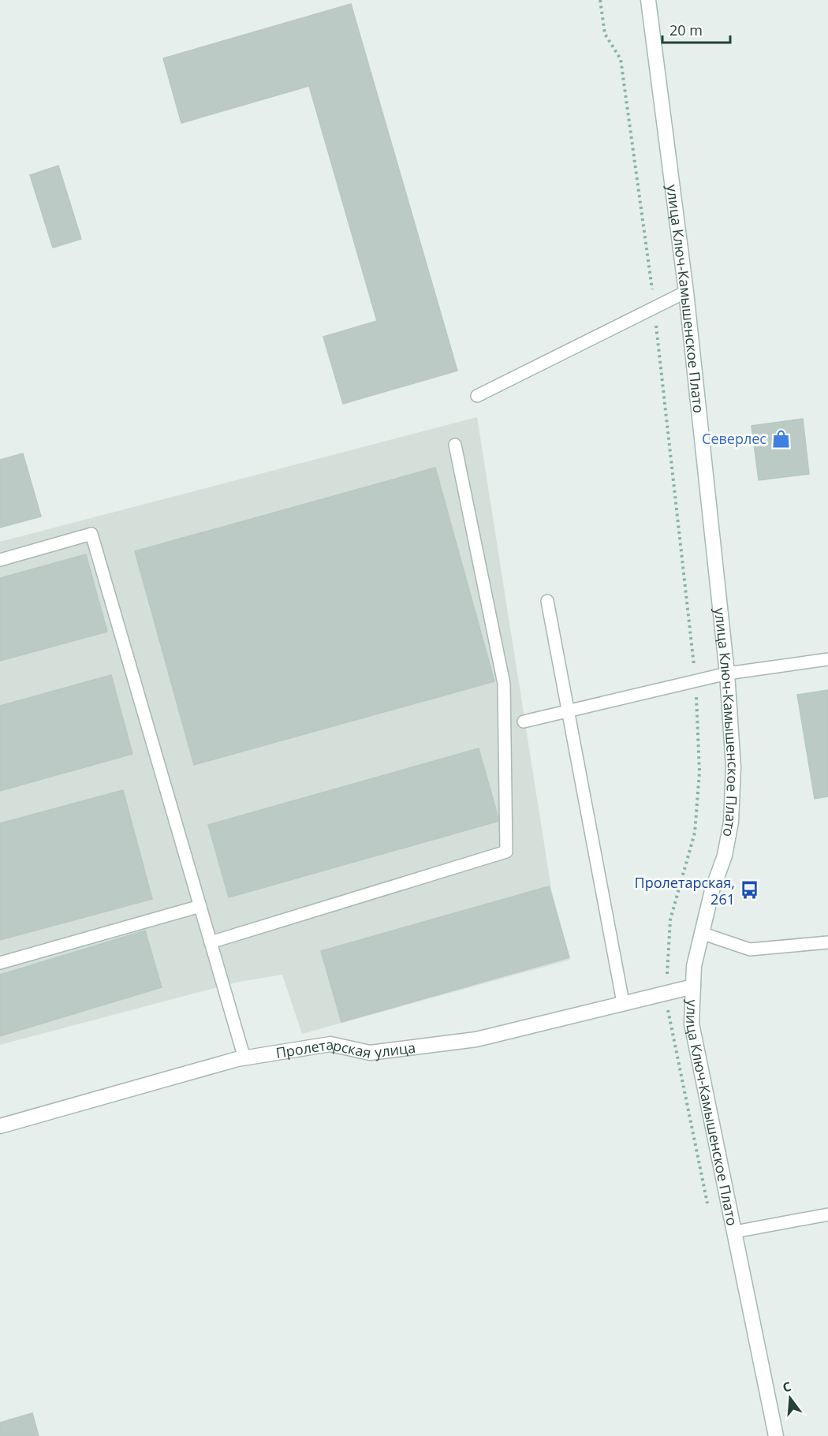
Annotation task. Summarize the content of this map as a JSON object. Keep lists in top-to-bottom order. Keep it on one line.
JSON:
{"streets":{"main road":["улица Ключ-Камышенское Плато","Пролетарская улица"]},"crossings":[["улица Ключ-Камышенское Плато","Пролетарская улица"]],"places":{"shop":["Северлес"],"bus stop":["Пролетарская, 261"]},"scale_bar":"20 m","north":"top"}
